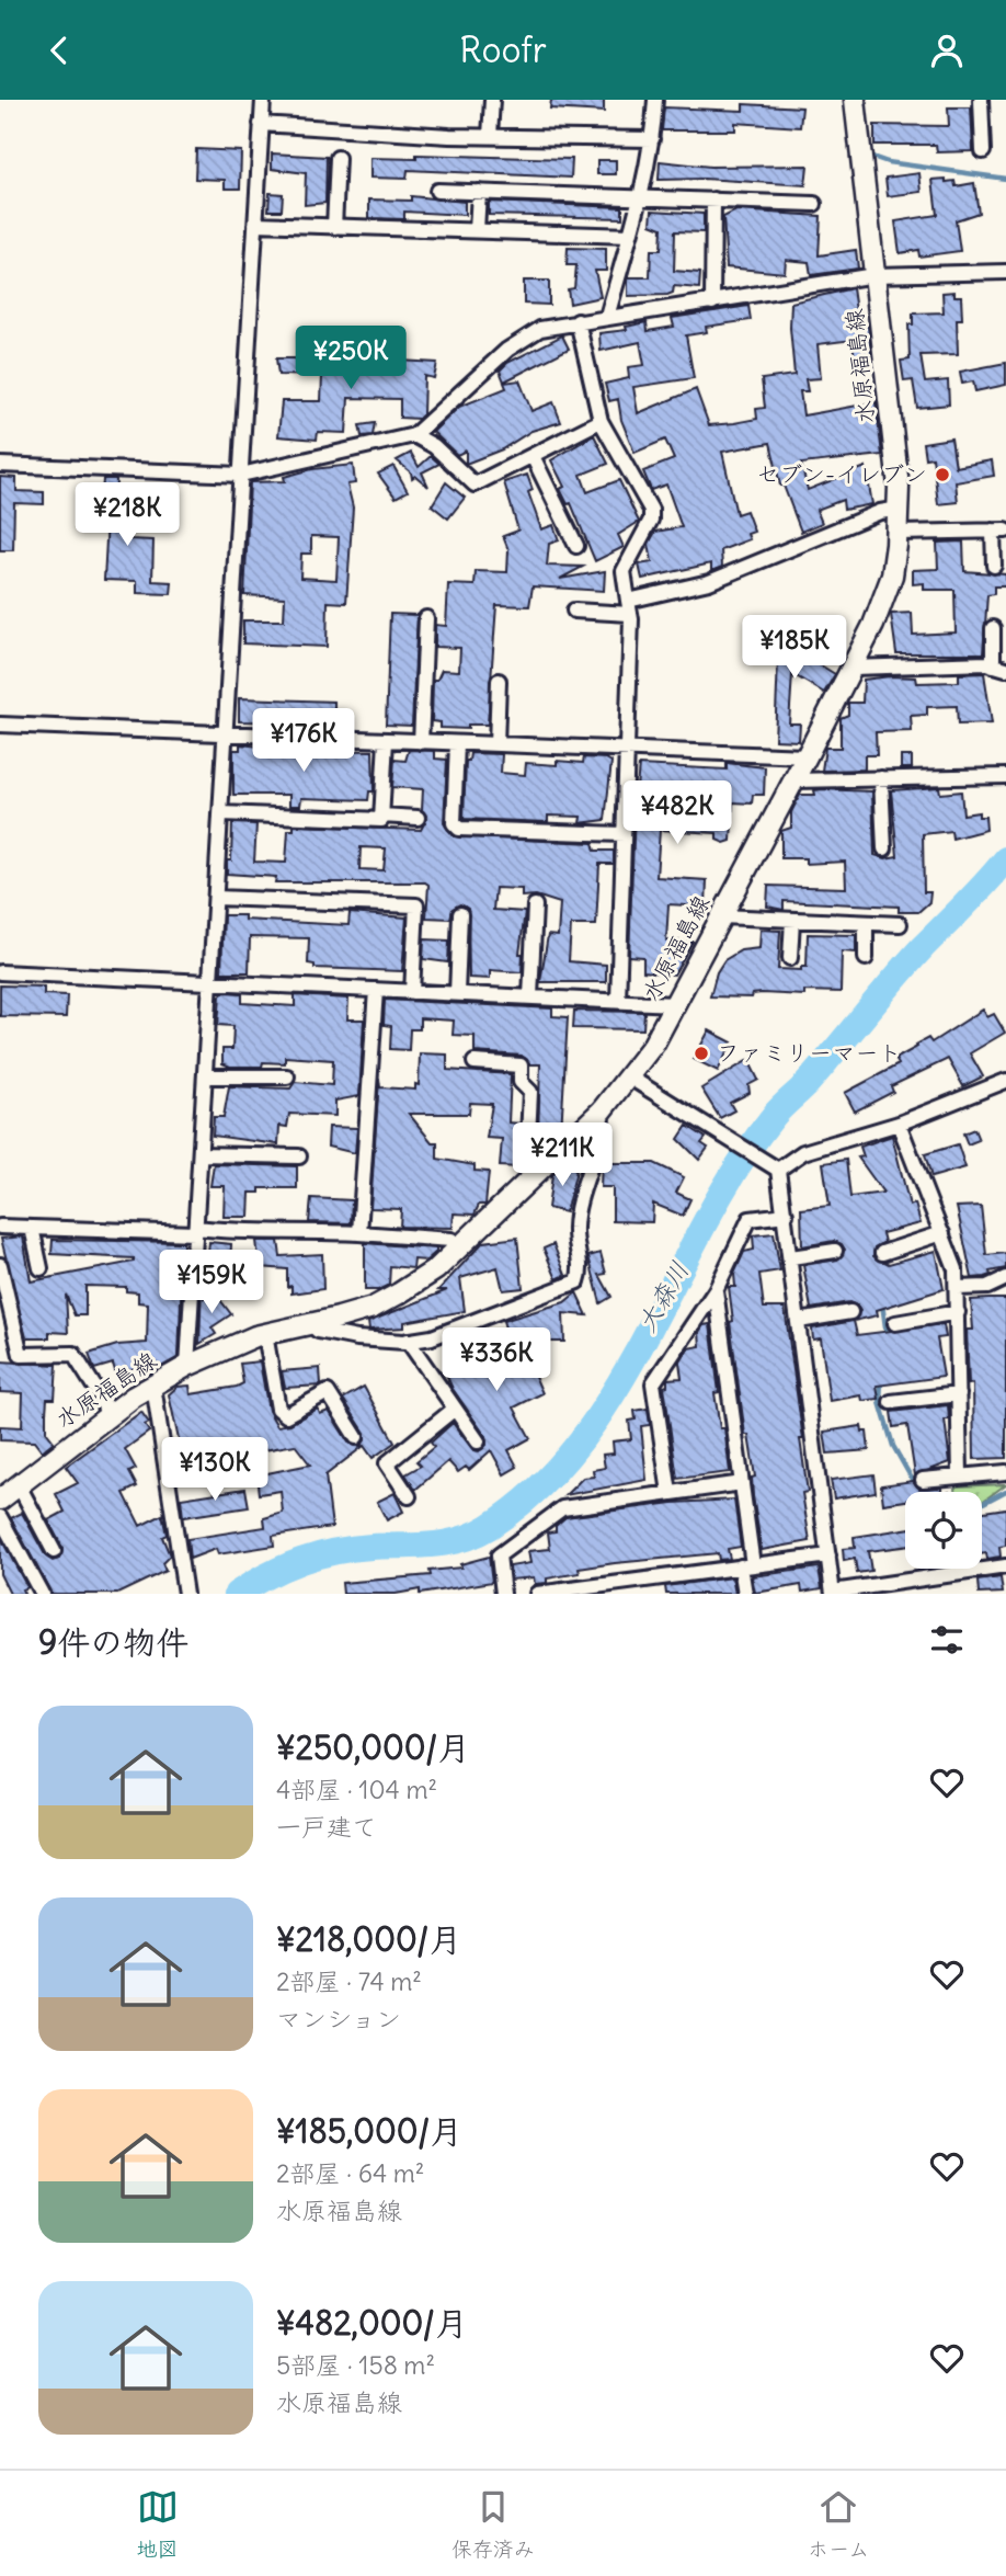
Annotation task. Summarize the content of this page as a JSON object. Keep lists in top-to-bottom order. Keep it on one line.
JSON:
{"streets":{"main road":["水原福島線"]},"water":["大森川"],"places":["セブン-イレブン","ファミリーマート"],"page":{"header":"Roofr","price":["¥250K","¥218K","¥185K","¥176K","¥482K","¥211K","¥159K","¥336K","¥130K"],"heading":"9件の物件","list":[{"name":"¥250,000/月","note":"4部屋 · 104 m² · 一戸建て"},{"name":"¥218,000/月","note":"2部屋 · 74 m² · マンション"},{"name":"¥185,000/月","note":"2部屋 · 64 m² · 水原福島線"},{"name":"¥482,000/月","note":"5部屋 · 158 m² · 水原福島線"}],"tabs":["地図","保存済み","ホーム"]}}
